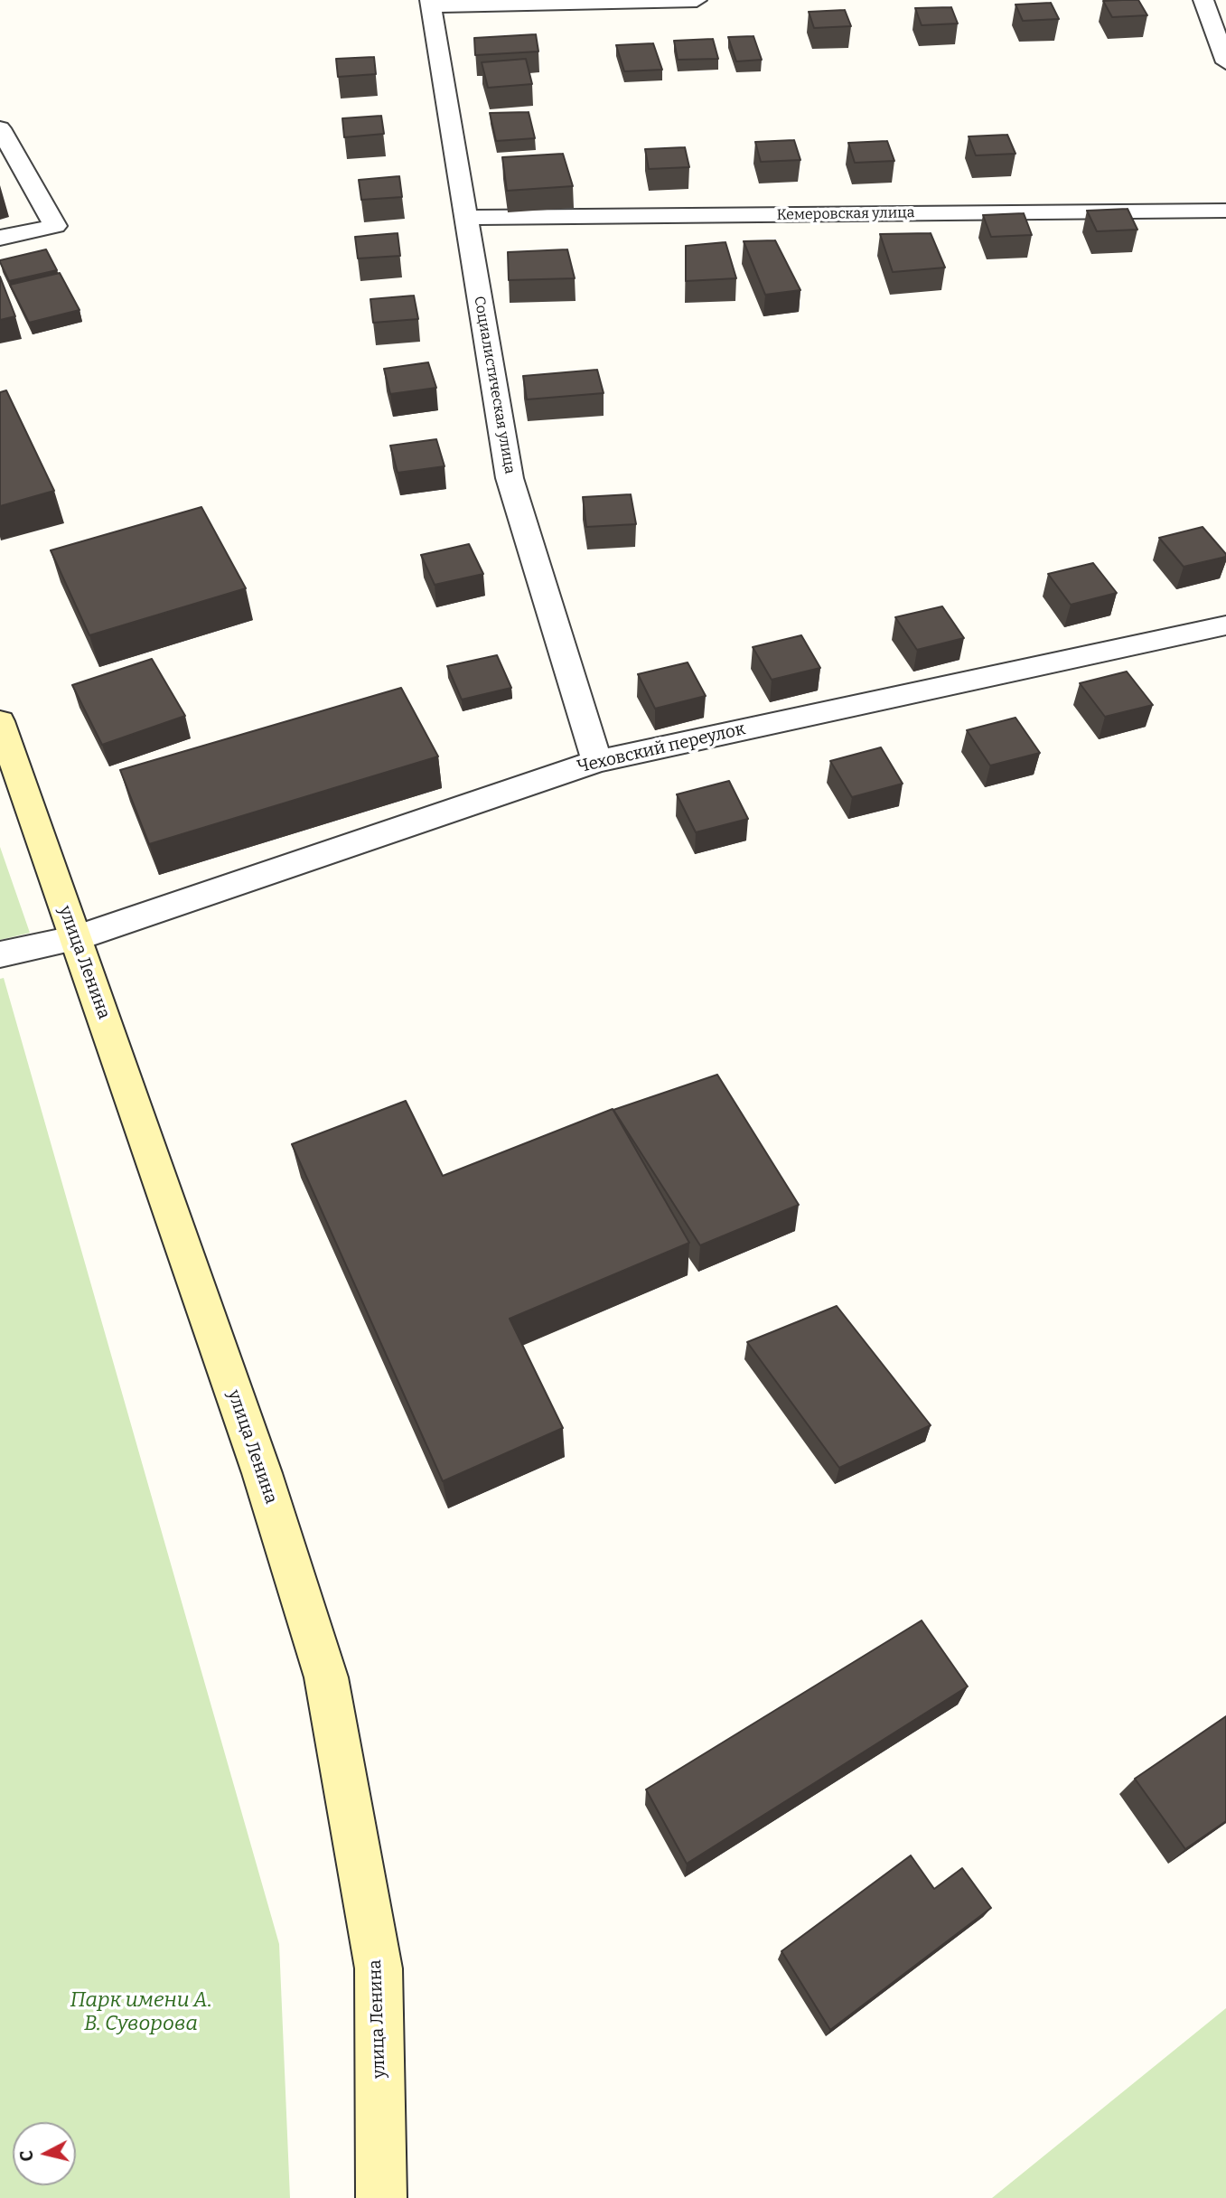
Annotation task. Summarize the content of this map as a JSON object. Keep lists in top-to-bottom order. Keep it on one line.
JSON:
{"streets":{"main road":["улица Ленина"],"street":["Кемеровская улица","Социалистическая улица","Чеховский переулок"]},"crossings":[["Кемеровская улица","Социалистическая улица"],["Социалистическая улица","Чеховский переулок"],["Чеховский переулок","улица Ленина"]],"parks":["Парк имени А. В. Суворова"],"north":"left"}
